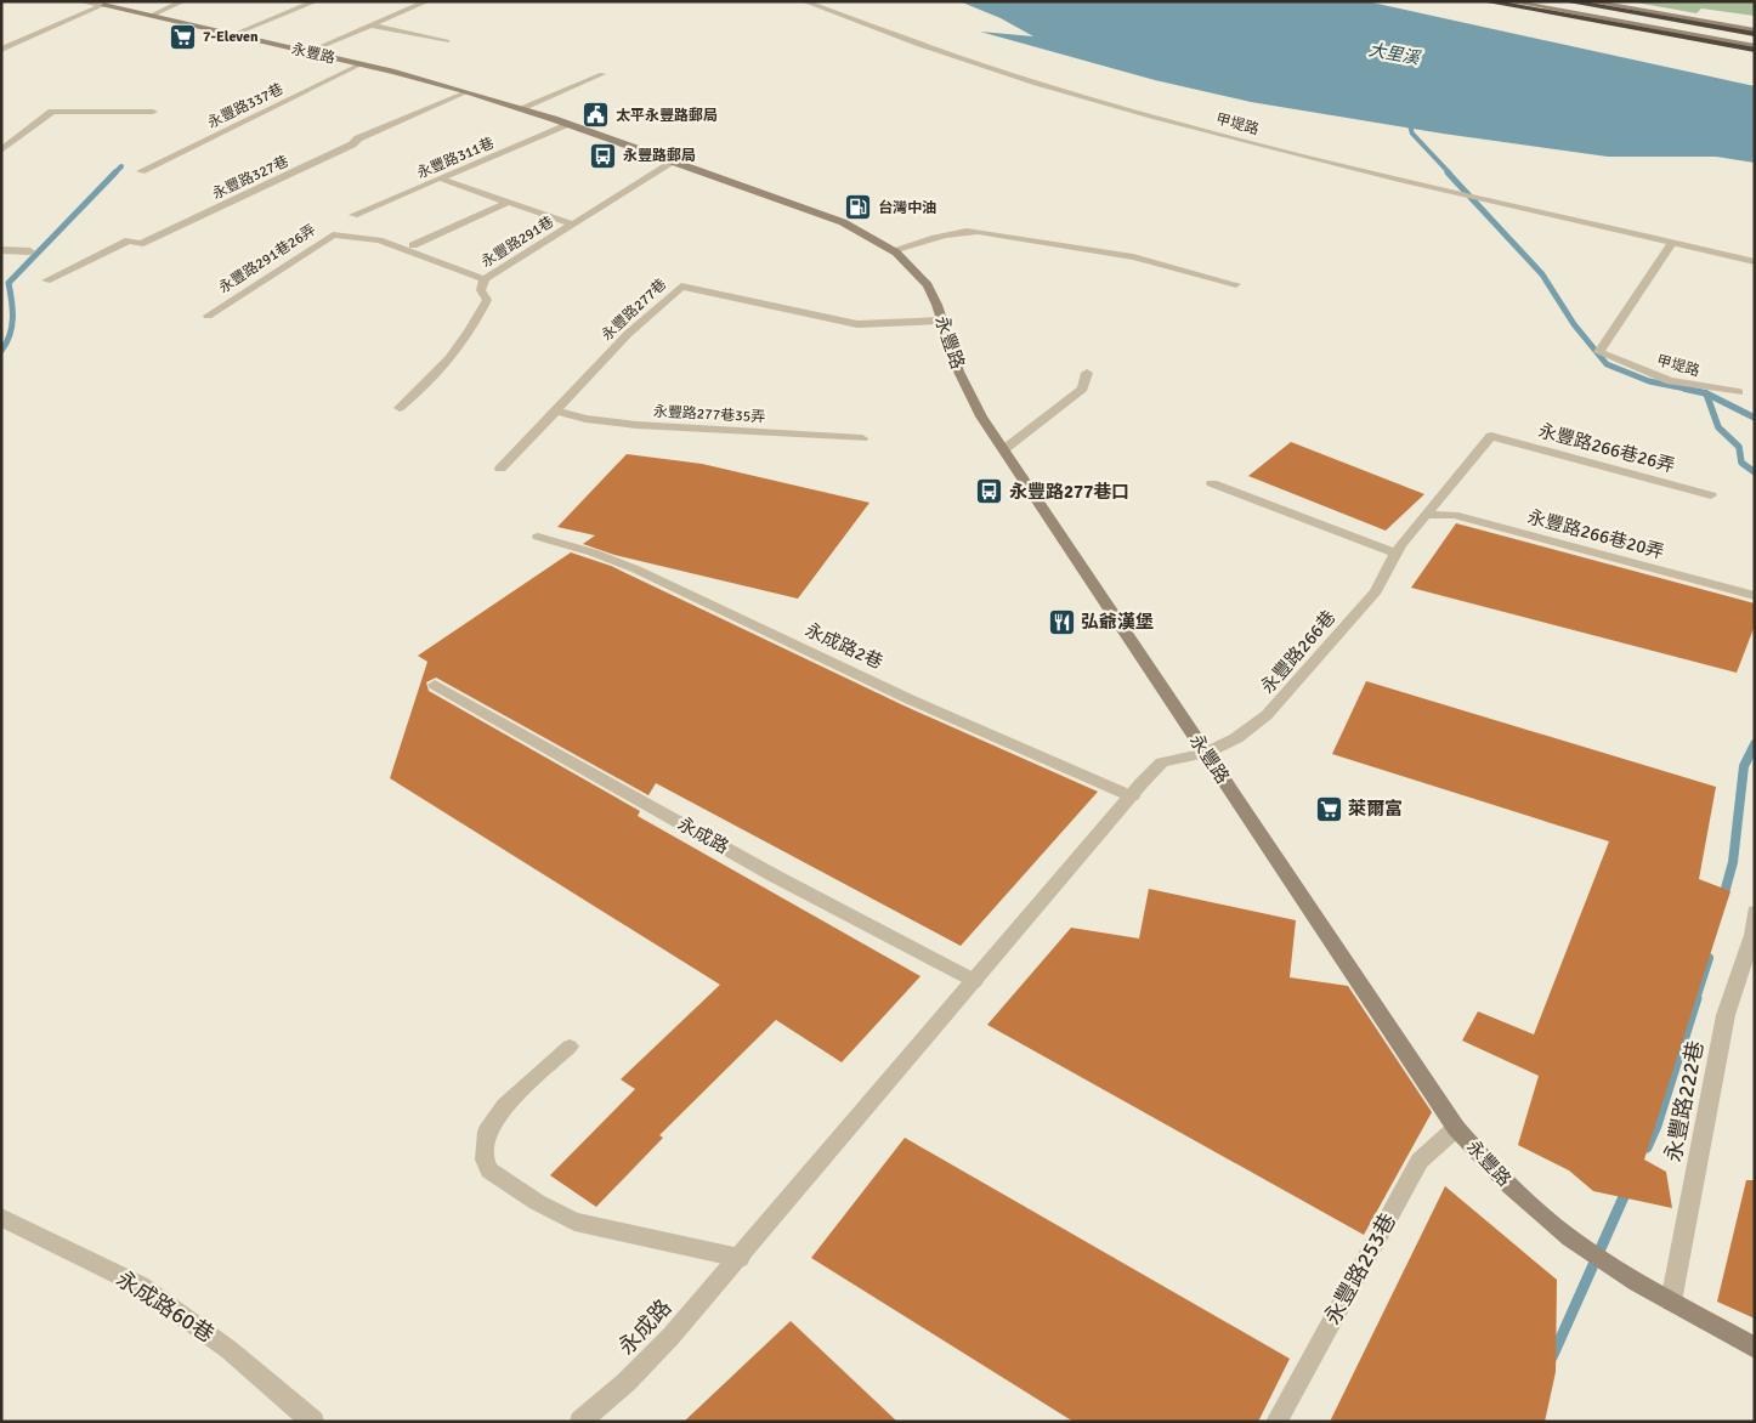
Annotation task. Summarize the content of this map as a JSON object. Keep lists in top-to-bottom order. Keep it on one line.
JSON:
{"streets":{"street":["永豐路","永豐路337巷","甲堤路","永豐路311巷","永豐路327巷","永豐路291巷","永豐路291巷26弄","永豐路277巷","永豐路277巷35弄","永豐路266巷26弄","永豐路266巷20弄","永成路2巷","永豐路266巷","永成路","永豐路222巷","永豐路253巷","永成路60巷"]},"crossings":[["永豐路","永豐路337巷"],["永豐路","永豐路311巷"],["永豐路","永豐路327巷"],["永豐路","永豐路291巷"],["永豐路","永豐路277巷"],["永豐路","永豐路266巷"],["永豐路","永成路"],["永豐路","永豐路222巷"],["永豐路","永豐路253巷"],["永豐路291巷","永豐路291巷26弄"],["永豐路277巷","永豐路277巷35弄"],["永豐路266巷26弄","永豐路266巷"],["永豐路266巷20弄","永豐路266巷"],["永成路2巷","永成路"],["永豐路266巷","永成路"]],"water":["大里溪"],"places":{"supermarket":["7-Eleven","萊爾富"],"public building":["太平永豐路郵局"],"bus stop":["永豐路郵局","永豐路277巷口"],"fuel station":["台灣中油"],"restaurant":["弘爺漢堡"]}}
